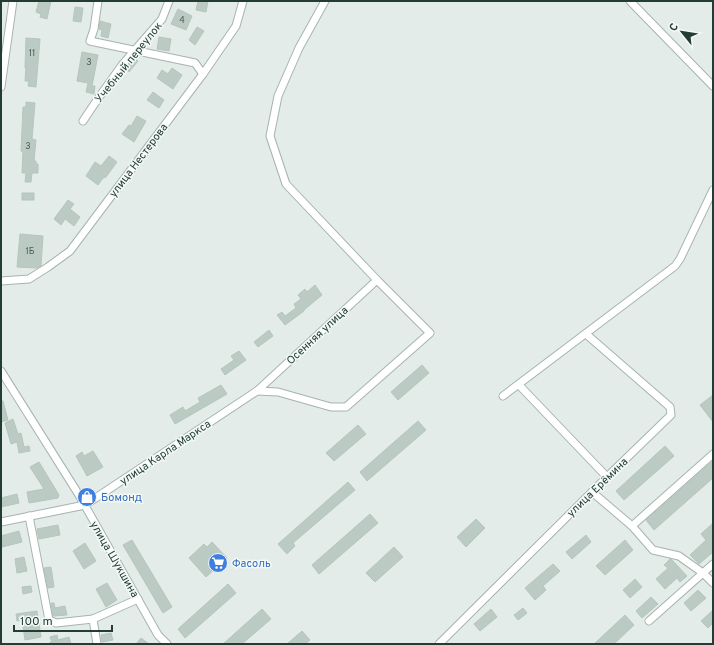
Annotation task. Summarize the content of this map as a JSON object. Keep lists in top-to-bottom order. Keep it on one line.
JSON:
{"streets":{"street":["Учебный переулок","улица Нестерова","Осенняя улица","улица Карла Маркса","улица Ерёмина","улица Шукшина"]},"crossings":[["Осенняя улица","улица Карла Маркса"],["улица Карла Маркса","улица Шукшина"]],"places":{"shop":["Бомонд"],"supermarket":["Фасоль"]},"house_numbers":["4","11","3","3","1Б"],"scale_bar":"100 m","north":"top left"}
